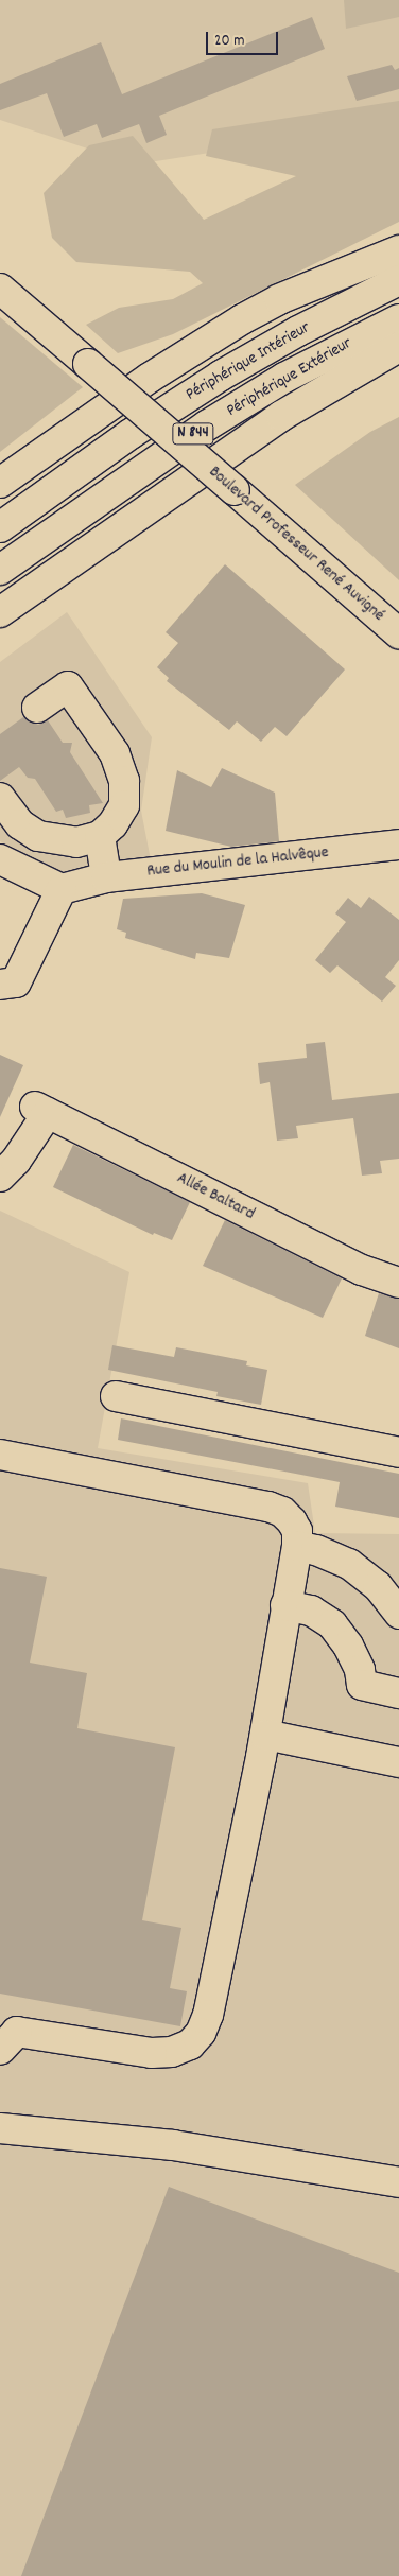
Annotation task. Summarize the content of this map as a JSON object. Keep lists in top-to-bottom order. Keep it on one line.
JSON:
{"streets":{"main road":["Périphérique Intérieur","Périphérique Extérieur","N 844","Boulevard Professeur René Auvigné","Rue du Moulin de la Halvêque","Allée Baltard"]},"scale_bar":"20 m"}
